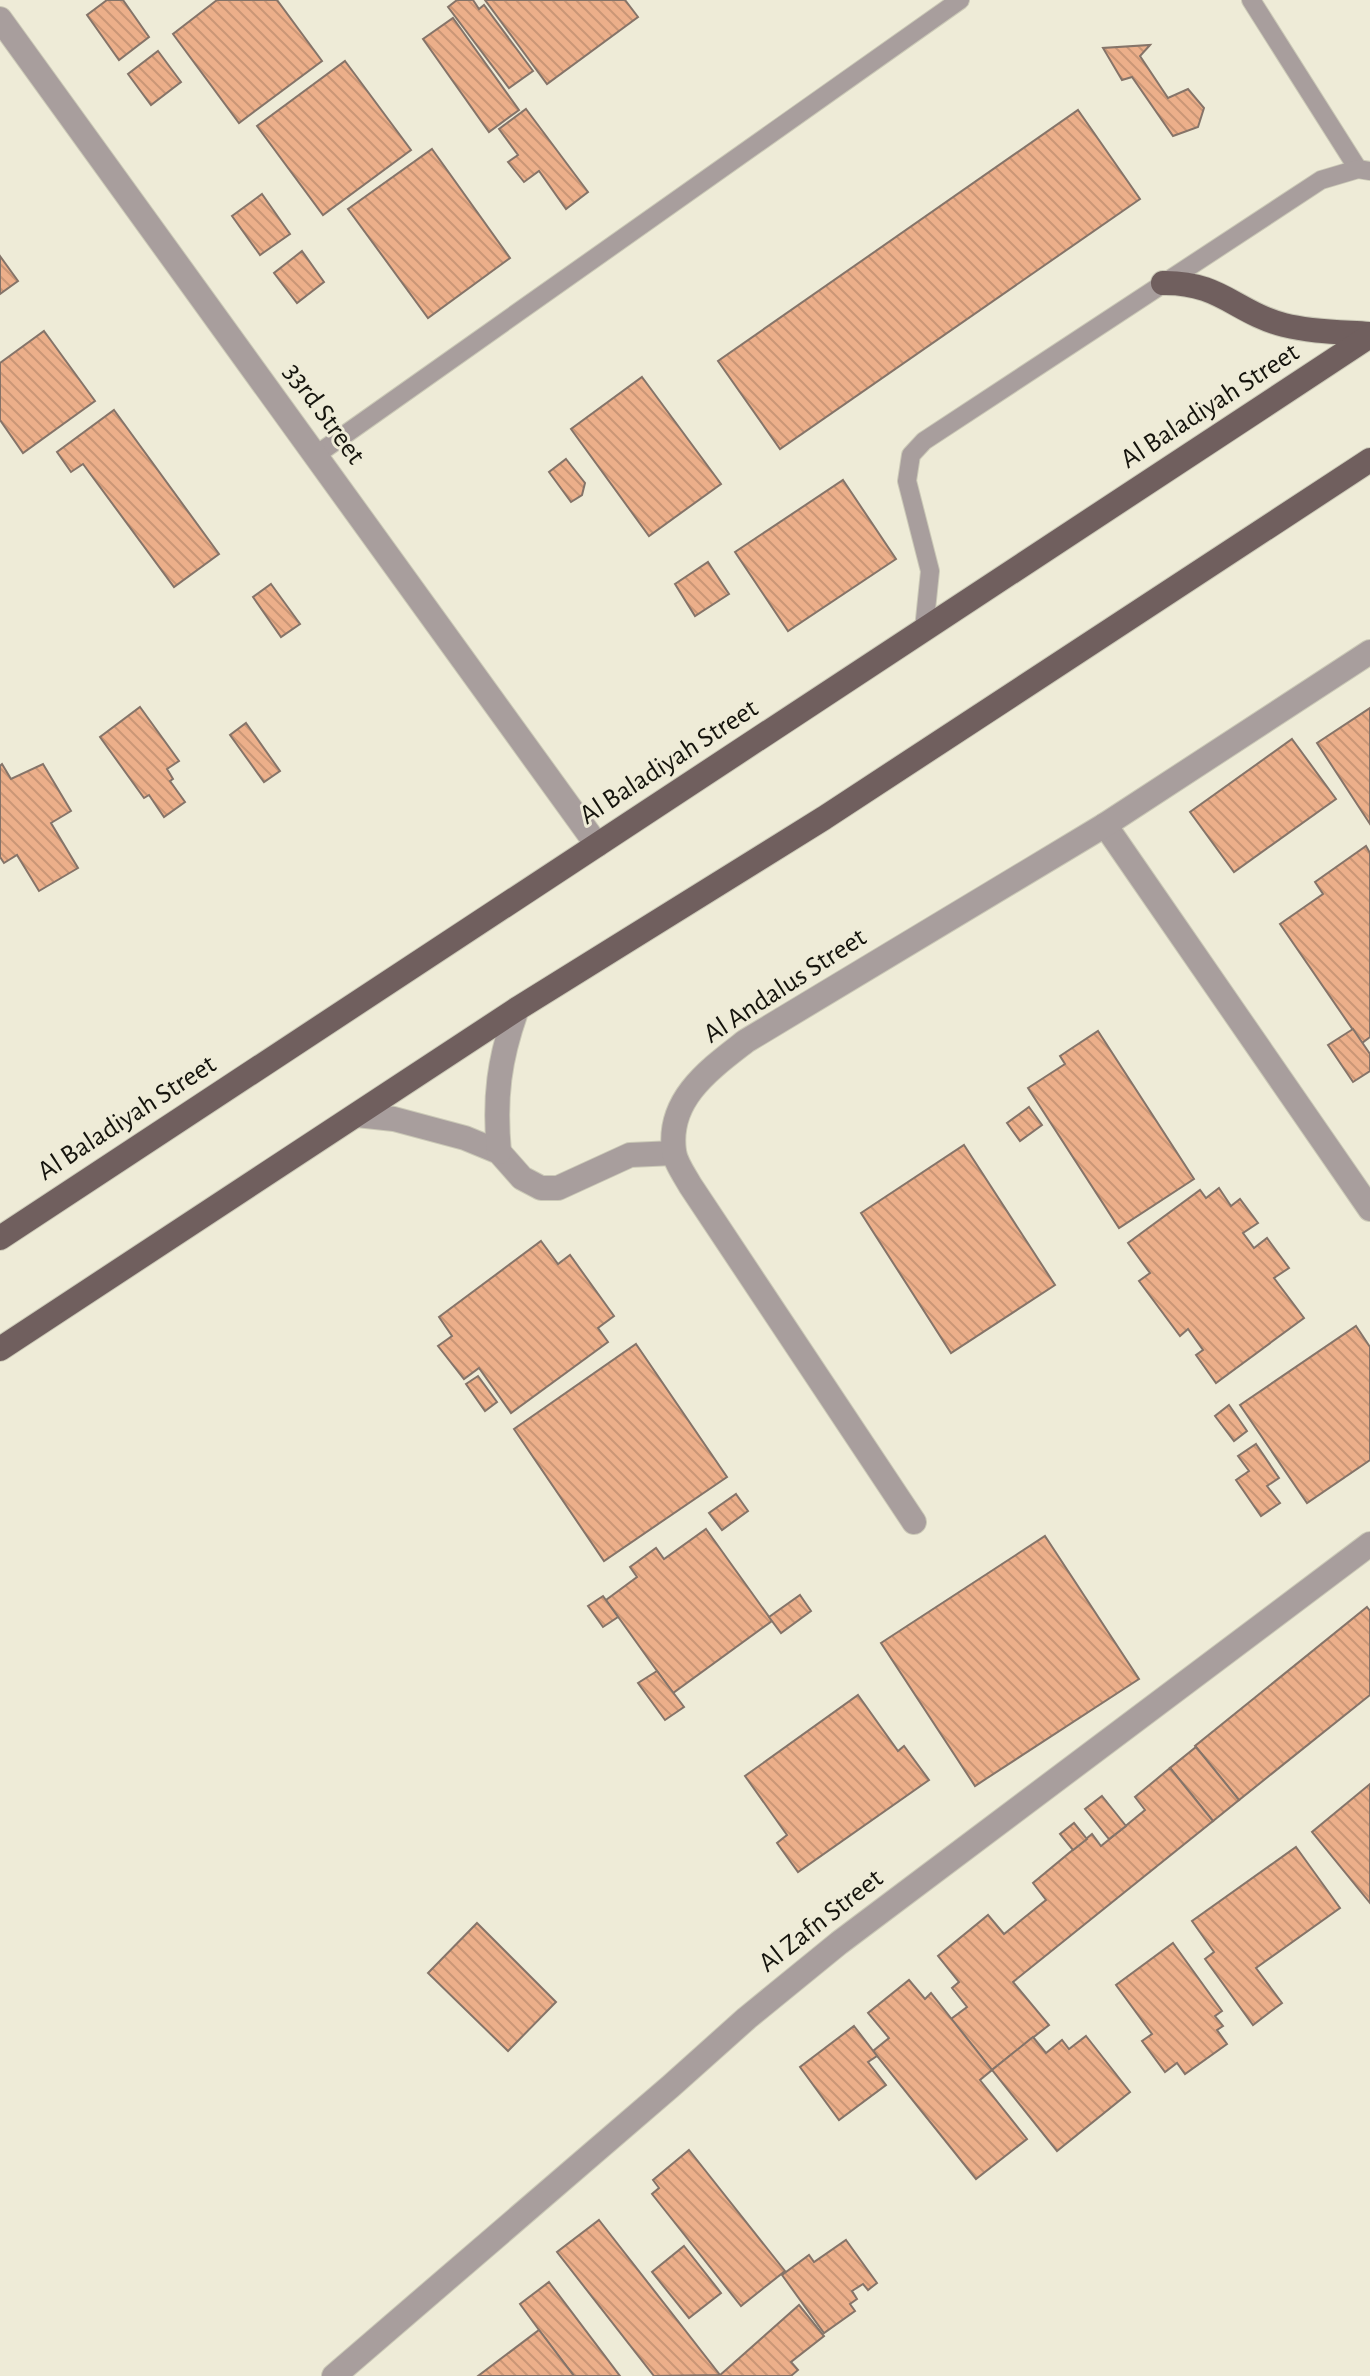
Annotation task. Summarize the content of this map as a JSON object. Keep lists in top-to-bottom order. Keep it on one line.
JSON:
{"streets":{"main road":["Al Baladiyah Street"],"street":["33rd Street","Al Andalus Street","Al Zafn Street"]},"crossings":[["Al Baladiyah Street","33rd Street"]]}
